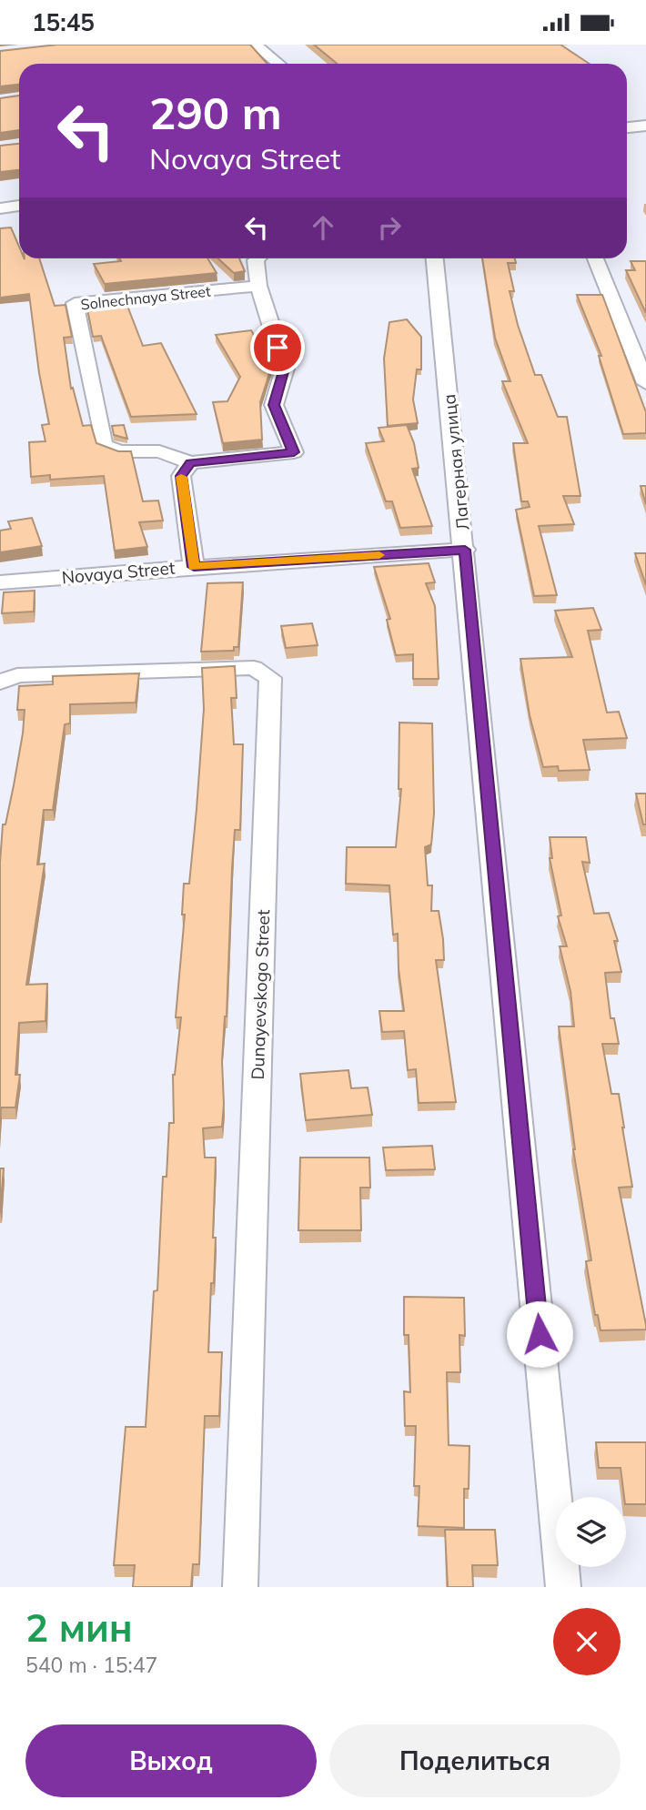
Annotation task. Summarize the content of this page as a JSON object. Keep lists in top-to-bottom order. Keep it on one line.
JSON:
{"streets":{"street":["Solnechnaya Street","Лагерная улица","Novaya Street","Dunayevskogo Street"]},"crossings":[["Лагерная улица","Novaya Street"]],"page":{"status":"15:45","turn":["290 m","Novaya Street"],"heading":["2 мин","540 m · 15:47"],"buttons":["Выход","Поделиться"]}}
